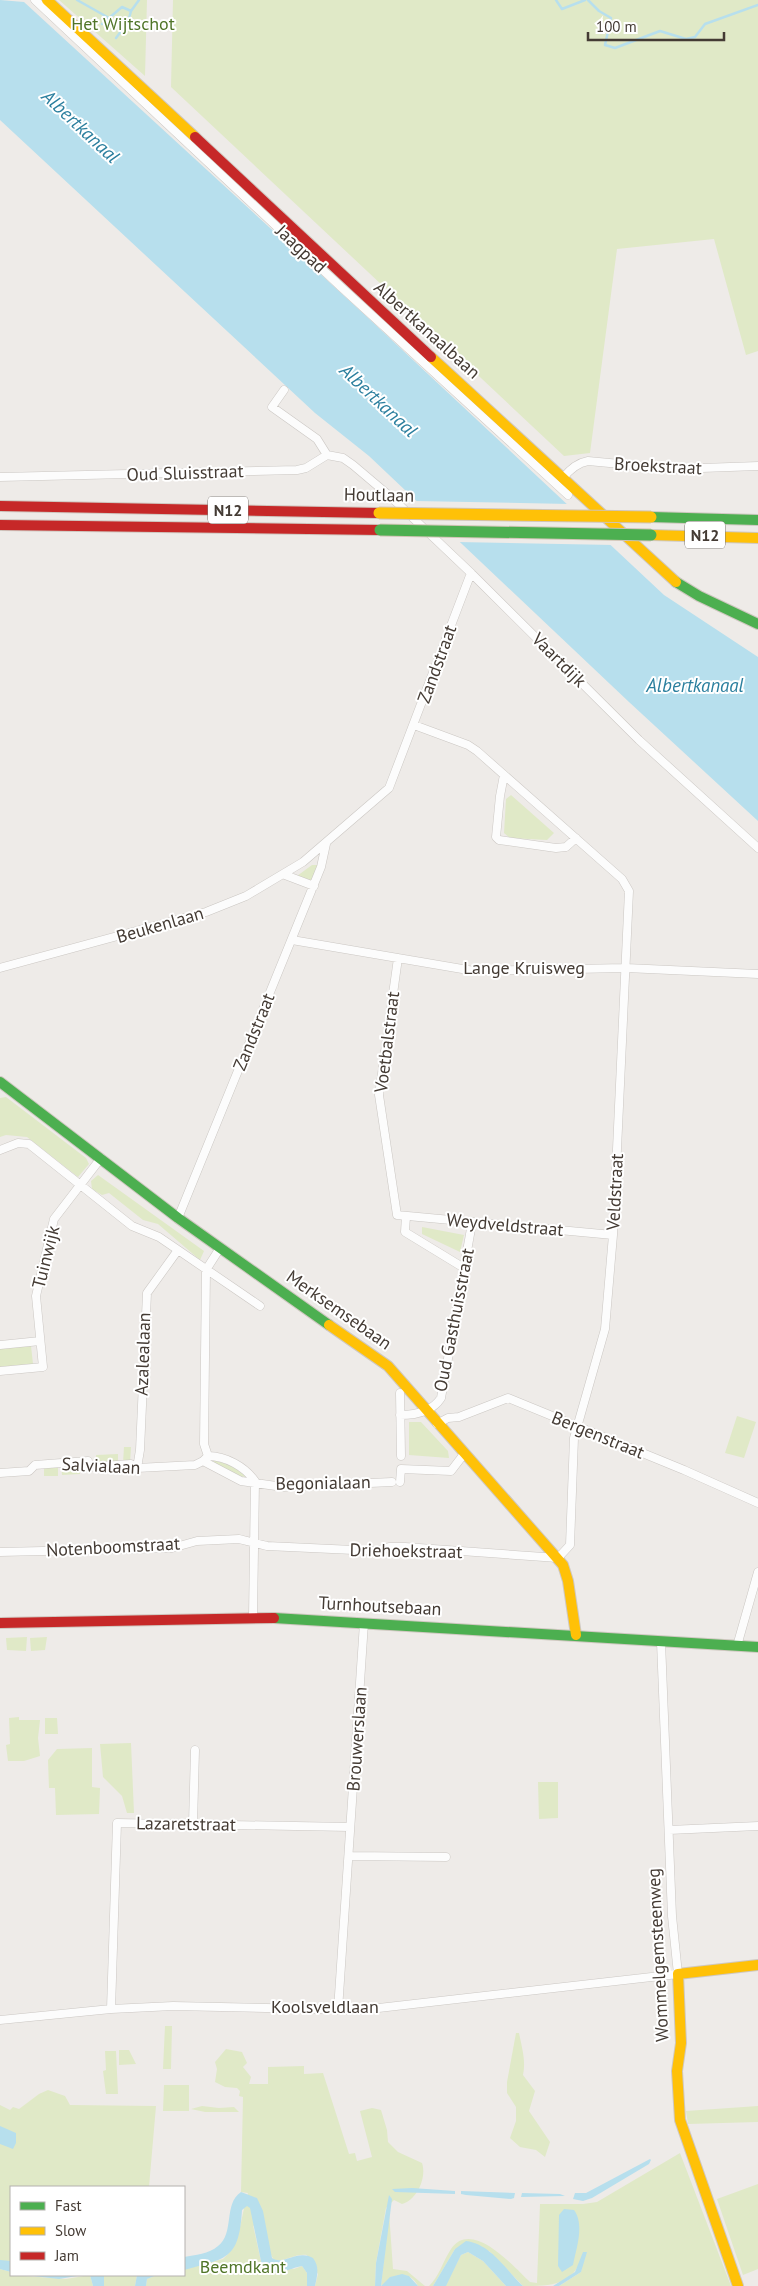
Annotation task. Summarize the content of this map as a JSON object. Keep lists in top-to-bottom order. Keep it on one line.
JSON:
{"streets":{"main road":["Albertkanaalbaan","Houtlaan","N12","Merksemsebaan","Turnhoutsebaan","Wommelgemsteenweg"],"street":["Jaagpad","Broekstraat","Oud Sluisstraat","Vaartdijk","Zandstraat","Beukenlaan","Lange Kruisweg","Voetbalstraat","Veldstraat","Weydveldstraat","Tuinwijk","Oud Gasthuisstraat","Azalealaan","Bergenstraat","Salvialaan","Begonialaan","Notenboomstraat","Driehoekstraat","Brouwerslaan","Lazaretstraat","Koolsveldlaan"]},"crossings":[["Albertkanaalbaan","Broekstraat"],["Oud Sluisstraat","Vaartdijk"],["Vaartdijk","Zandstraat"],["Zandstraat","Beukenlaan"],["Zandstraat","Lange Kruisweg"],["Zandstraat","Veldstraat"],["Zandstraat","Merksemsebaan"],["Lange Kruisweg","Voetbalstraat"],["Lange Kruisweg","Veldstraat"],["Voetbalstraat","Weydveldstraat"],["Veldstraat","Weydveldstraat"],["Veldstraat","Merksemsebaan"],["Veldstraat","Bergenstraat"],["Veldstraat","Driehoekstraat"],["Weydveldstraat","Oud Gasthuisstraat"],["Tuinwijk","Merksemsebaan"],["Merksemsebaan","Oud Gasthuisstraat"],["Merksemsebaan","Bergenstraat"],["Merksemsebaan","Driehoekstraat"],["Merksemsebaan","Turnhoutsebaan"],["Azalealaan","Salvialaan"],["Salvialaan","Begonialaan"],["Notenboomstraat","Driehoekstraat"],["Turnhoutsebaan","Brouwerslaan"],["Turnhoutsebaan","Wommelgemsteenweg"],["Brouwerslaan","Lazaretstraat"],["Brouwerslaan","Koolsveldlaan"],["Lazaretstraat","Koolsveldlaan"],["Wommelgemsteenweg","Koolsveldlaan"]],"water":["Albertkanaal"],"parks":["Het Wijtschot","Beemdkant"],"legend":["Fast","Slow","Jam"],"scale_bar":"100 m"}
